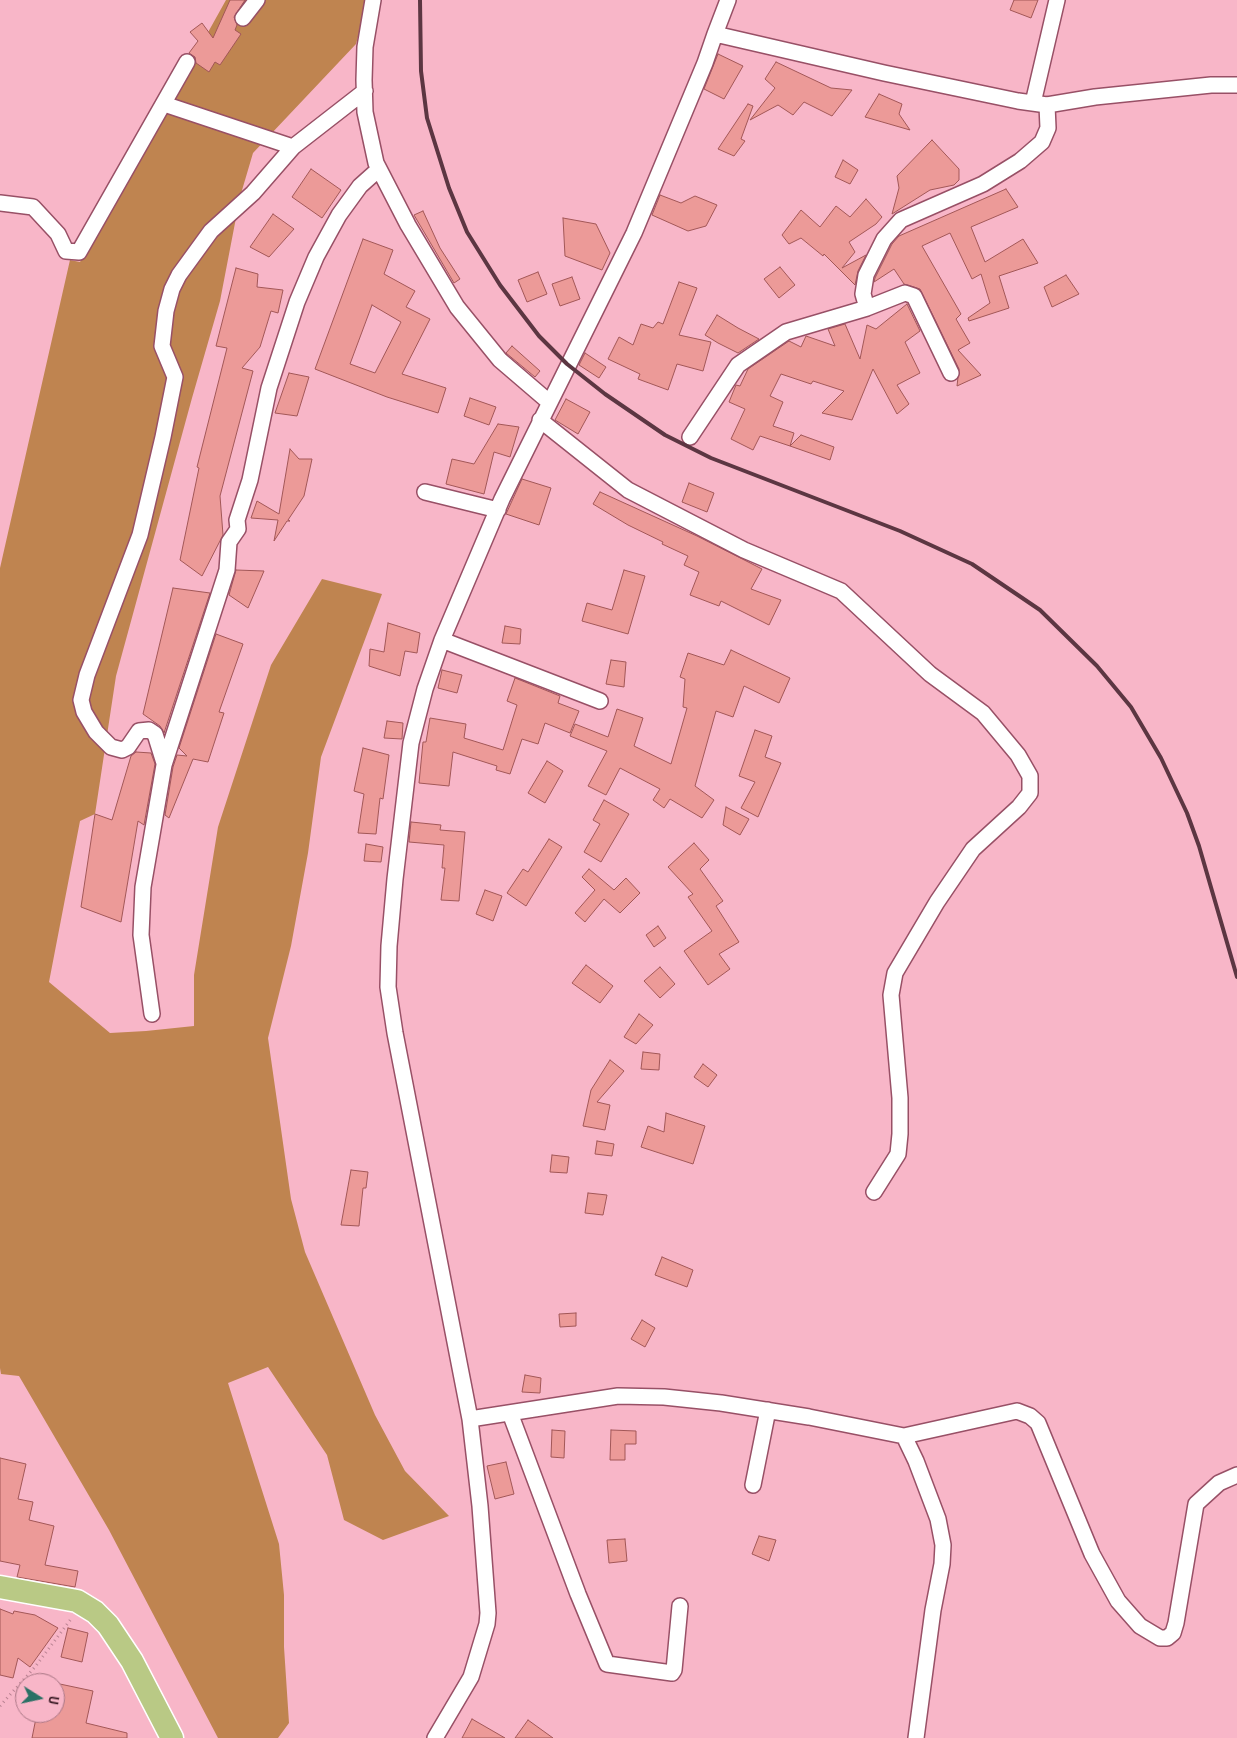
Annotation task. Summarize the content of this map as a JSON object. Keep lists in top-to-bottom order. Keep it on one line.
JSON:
{"north":"right"}
